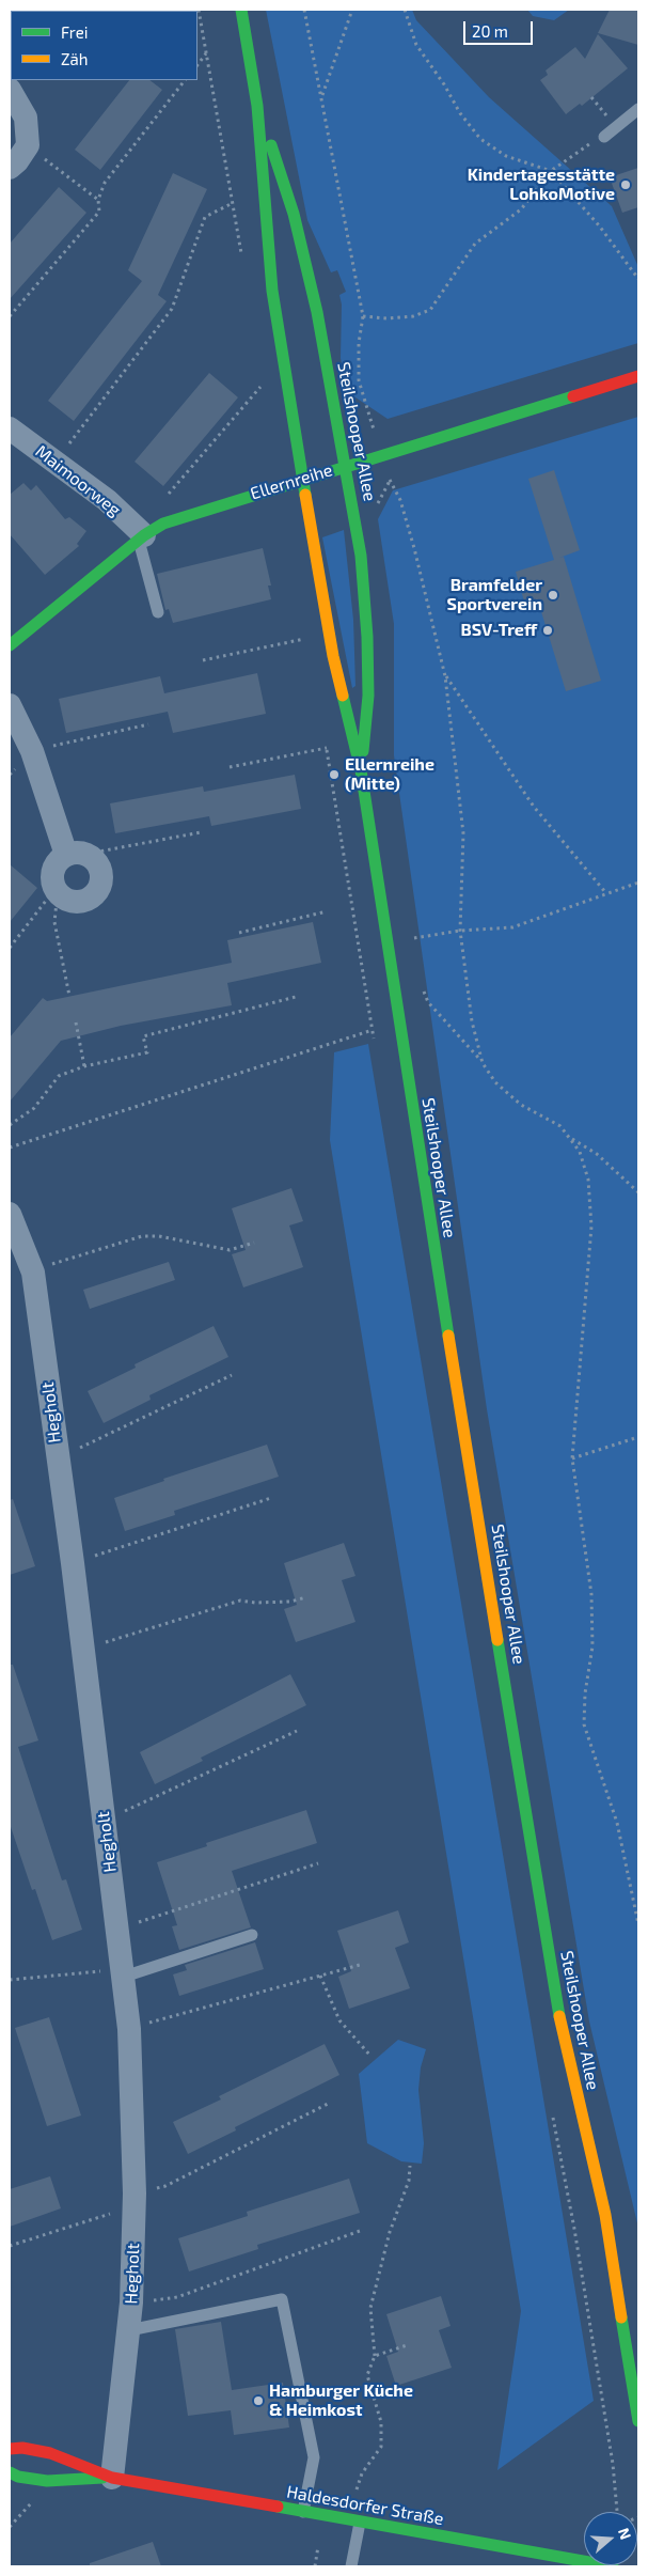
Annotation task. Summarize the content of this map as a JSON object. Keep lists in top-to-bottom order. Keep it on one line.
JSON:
{"streets":{"main road":["Steilshooper Allee","Ellernreihe","Haldesdorfer Straße"],"street":["Maimoorweg","Hegholt"]},"crossings":[["Steilshooper Allee","Ellernreihe"],["Maimoorweg","Ellernreihe"],["Hegholt","Haldesdorfer Straße"]],"places":["Kindertagesstätte LohkoMotive","Bramfelder Sportverein","BSV-Treff","Ellernreihe (Mitte)","Hamburger Küche & Heimkost"],"legend":["Frei","Zäh"],"scale_bar":"20 m","north":"right"}
